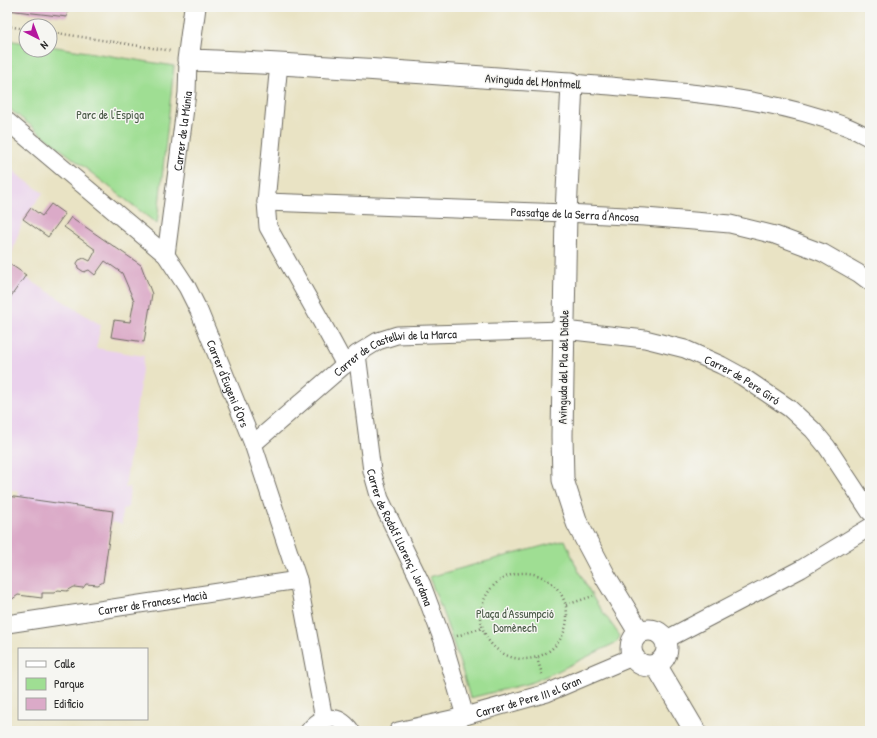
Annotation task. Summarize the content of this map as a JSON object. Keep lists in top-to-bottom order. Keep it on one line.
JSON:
{"streets":{"street":["Avinguda del Montmell","Carrer de la Múnia","Passatge de la Serra d'Ancosa","Carrer de Castellvi de la Marca","Avinguda del Pla del Diable","Carrer de Pere Giró","Carrer d'Eugeni d'Ors","Carrer de Rodolf Llorenç i Jordana","Carrer de Francesc Macià","Carrer de Pere III el Gran"]},"crossings":[["Avinguda del Montmell","Carrer de la Múnia"],["Avinguda del Montmell","Avinguda del Pla del Diable"],["Avinguda del Montmell","Carrer de Rodolf Llorenç i Jordana"],["Carrer de la Múnia","Carrer d'Eugeni d'Ors"],["Passatge de la Serra d'Ancosa","Avinguda del Pla del Diable"],["Passatge de la Serra d'Ancosa","Carrer de Rodolf Llorenç i Jordana"],["Carrer de Castellvi de la Marca","Avinguda del Pla del Diable"],["Carrer de Castellvi de la Marca","Carrer de Pere Giró"],["Carrer de Castellvi de la Marca","Carrer d'Eugeni d'Ors"],["Carrer de Castellvi de la Marca","Carrer de Rodolf Llorenç i Jordana"],["Avinguda del Pla del Diable","Carrer de Pere Giró"],["Avinguda del Pla del Diable","Carrer de Pere III el Gran"],["Carrer d'Eugeni d'Ors","Carrer de Francesc Macià"],["Carrer de Rodolf Llorenç i Jordana","Carrer de Pere III el Gran"]],"parks":["Parc de l'Espiga","Plaça d'Assumpció Domènech"],"legend":["Calle","Parque","Edificio"],"north":"bottom right"}
